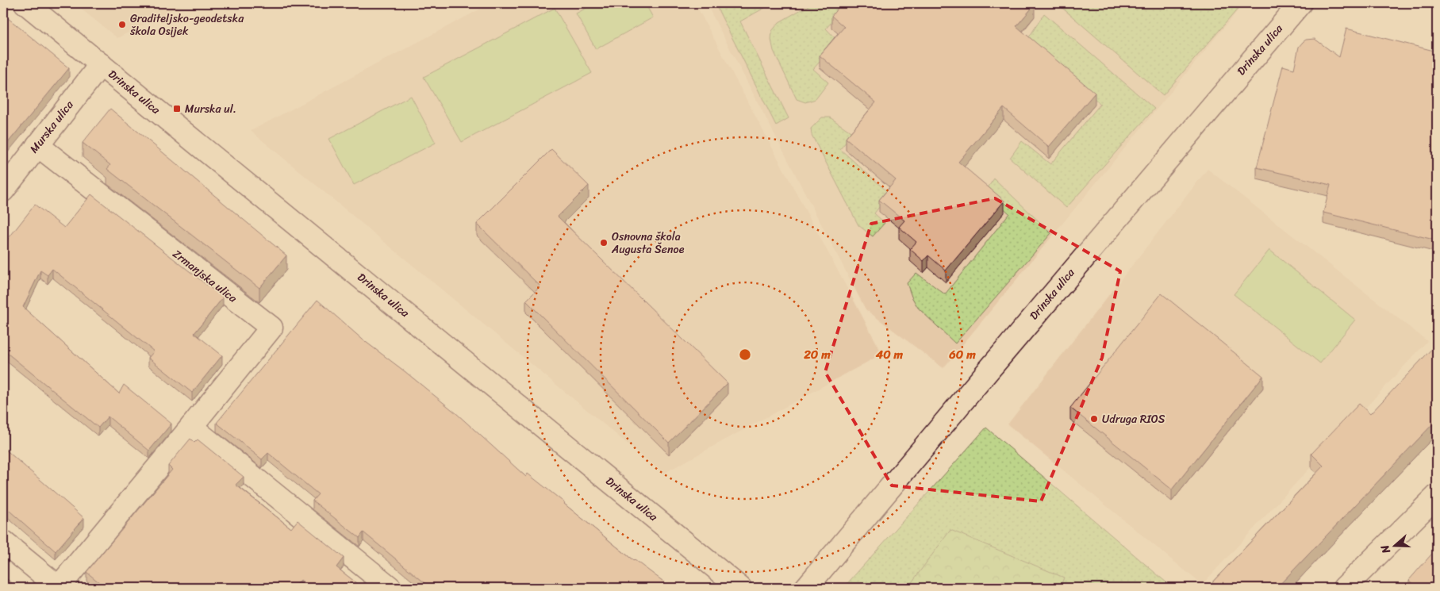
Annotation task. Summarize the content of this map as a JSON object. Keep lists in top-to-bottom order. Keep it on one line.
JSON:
{"streets":{"street":["Drinska ulica","Murska ulica","Zrmanjska ulica"]},"crossings":[["Drinska ulica","Murska ulica"],["Murska ulica","Zrmanjska ulica"]],"places":{"other":["Graditeljsko-geodetska škola Osijek","Osnovna škola Augusta Šenoe","Udruga RIOS"],"transit":["Murska ul."]},"north":"left","rings":["20 m","40 m","60 m"]}
